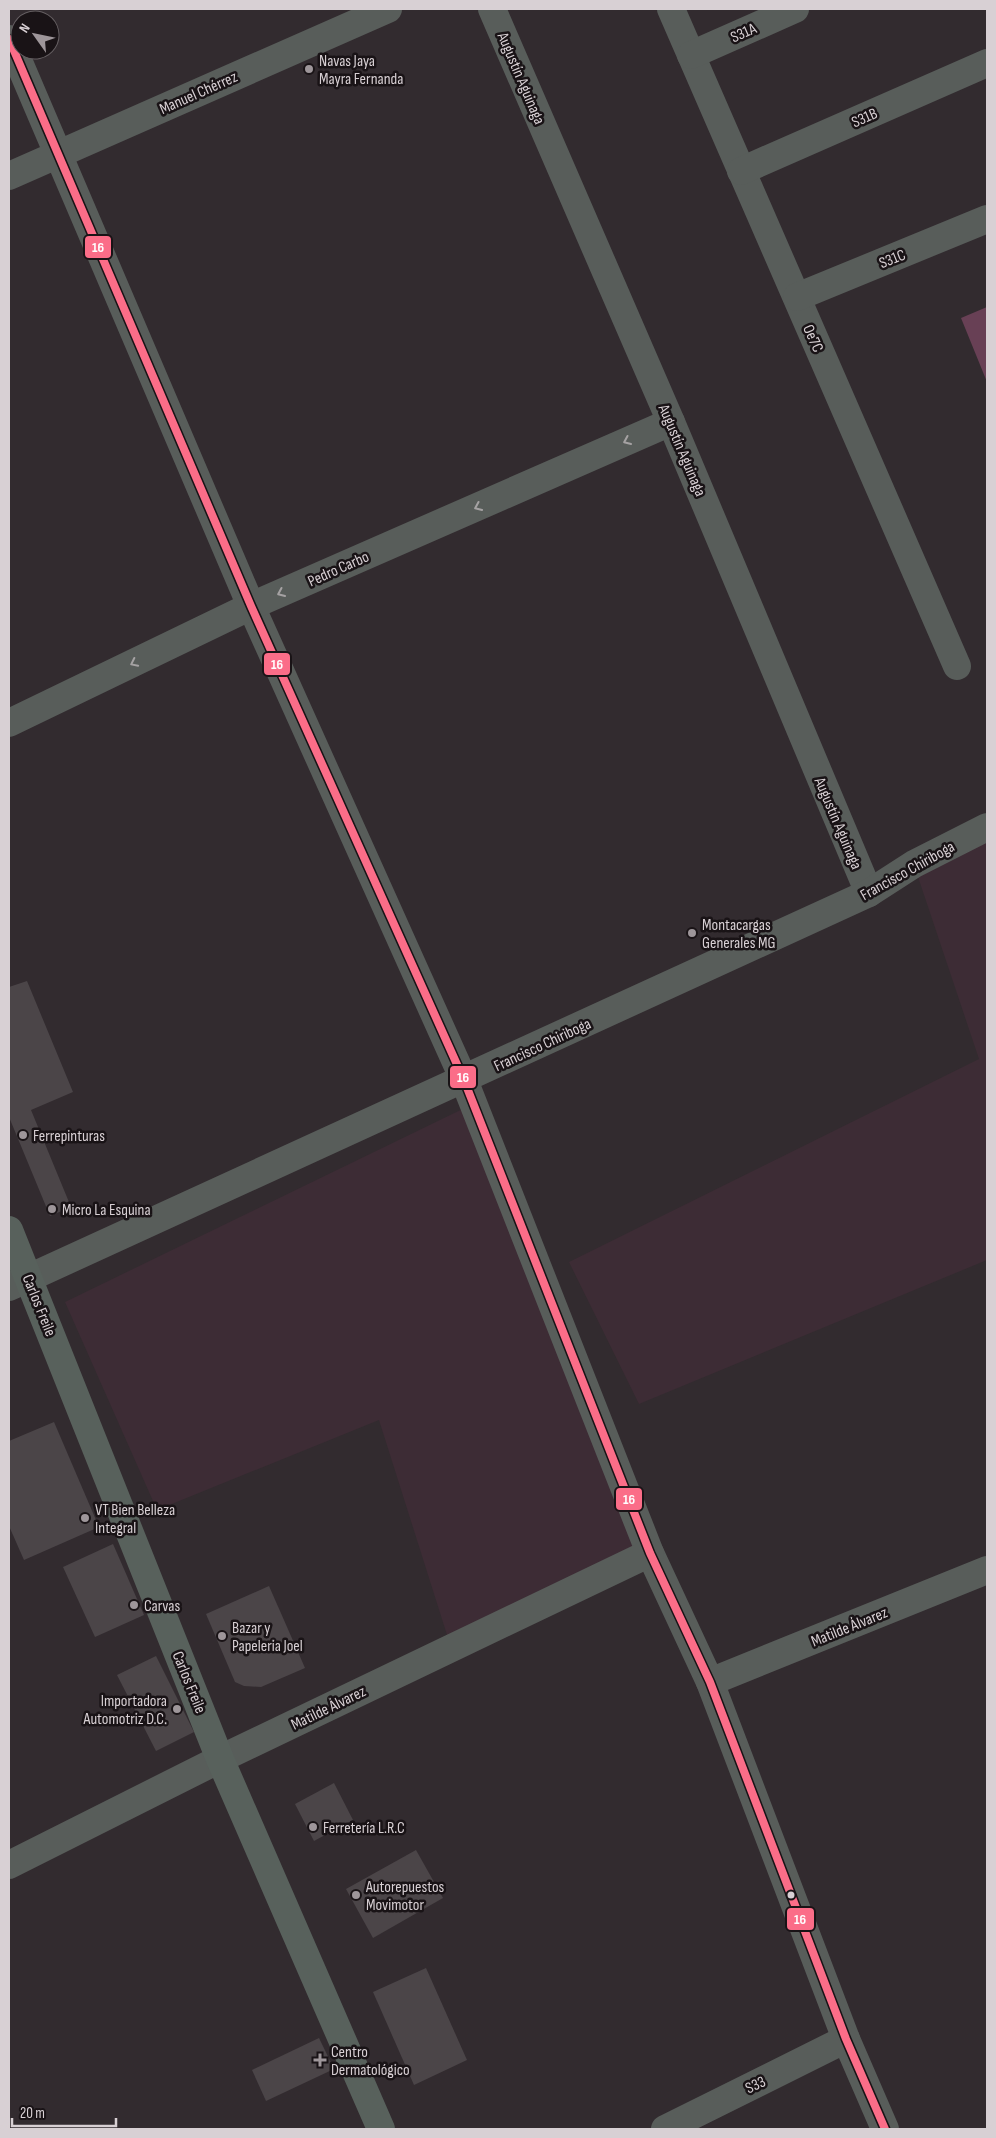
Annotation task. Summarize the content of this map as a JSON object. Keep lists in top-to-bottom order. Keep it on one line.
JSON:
{"streets":{"street":["S31A","Augustín Aguinaga","Manuel Chérrez","S31B","S31C","Oe7C","Pedro Carbo","Francisco Chiriboga","Carlos Freile","Matilde Álvarez","S33"]},"crossings":[["S31A","Oe7C"],["Augustín Aguinaga","Pedro Carbo"],["Augustín Aguinaga","Francisco Chiriboga"],["S31B","Oe7C"],["S31C","Oe7C"],["Francisco Chiriboga","Carlos Freile"],["Carlos Freile","Matilde Álvarez"]],"one_way":["Pedro Carbo"],"places":{"other":["Navas Jaya Mayra Fernanda","Montacargas Generales MG","Ferrepinturas","Micro La Esquina","VT Bien Belleza Integral","Carvas","Bazar y Papeleria Joel","Importadora Automotriz D.C.","Ferretería L.R.C","Autorepuestos Movimotor"],"health":["Centro Dermatológico"]},"lines":["transit line 16"],"scale_bar":"20 m","north":"top left"}
